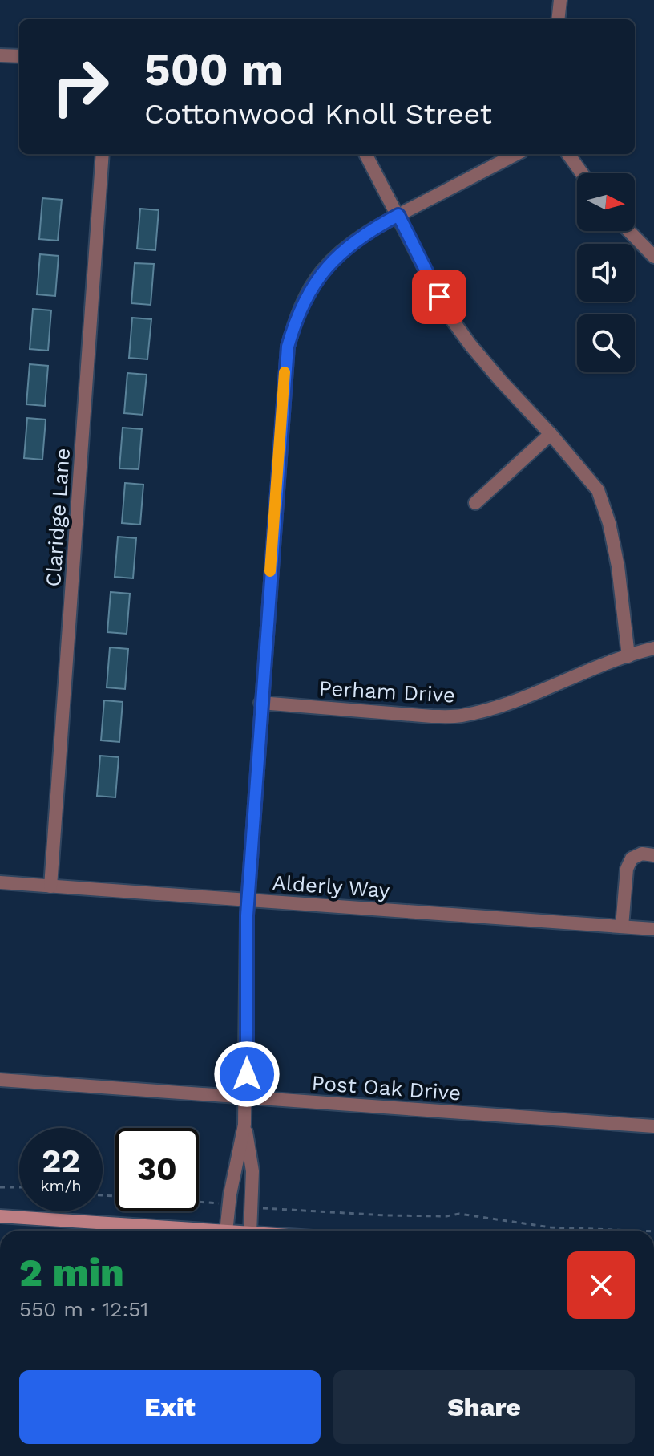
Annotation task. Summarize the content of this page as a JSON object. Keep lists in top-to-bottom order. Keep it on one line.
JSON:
{"streets":{"street":["Claridge Lane","Perham Drive","Alderly Way","Post Oak Drive"]},"crossings":[["Claridge Lane","Alderly Way"]],"north":"right","page":{"turn":["500 m","Cottonwood Knoll Street"],"speed":"22 km/h","limit":"30","heading":["2 min","550 m · 12:51"],"buttons":["Exit","Share"]}}
